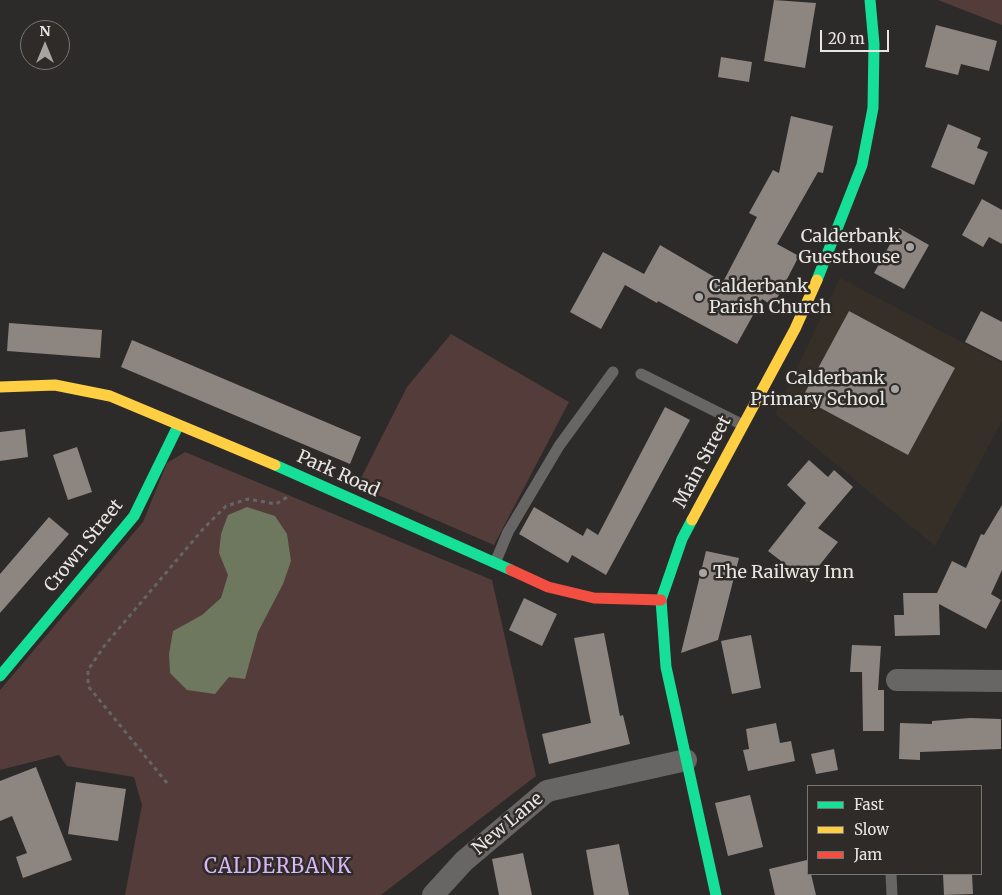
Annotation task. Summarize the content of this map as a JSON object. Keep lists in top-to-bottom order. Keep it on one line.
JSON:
{"streets":{"street":["Main Street","Park Road","Crown Street","New Lane"]},"crossings":[["Main Street","Park Road"],["Main Street","New Lane"],["Park Road","Crown Street"]],"districts":["CALDERBANK"],"places":["Calderbank Guesthouse","Calderbank Parish Church","Calderbank Primary School","The Railway Inn"],"legend":["Fast","Slow","Jam"],"scale_bar":"20 m","north":"top"}
